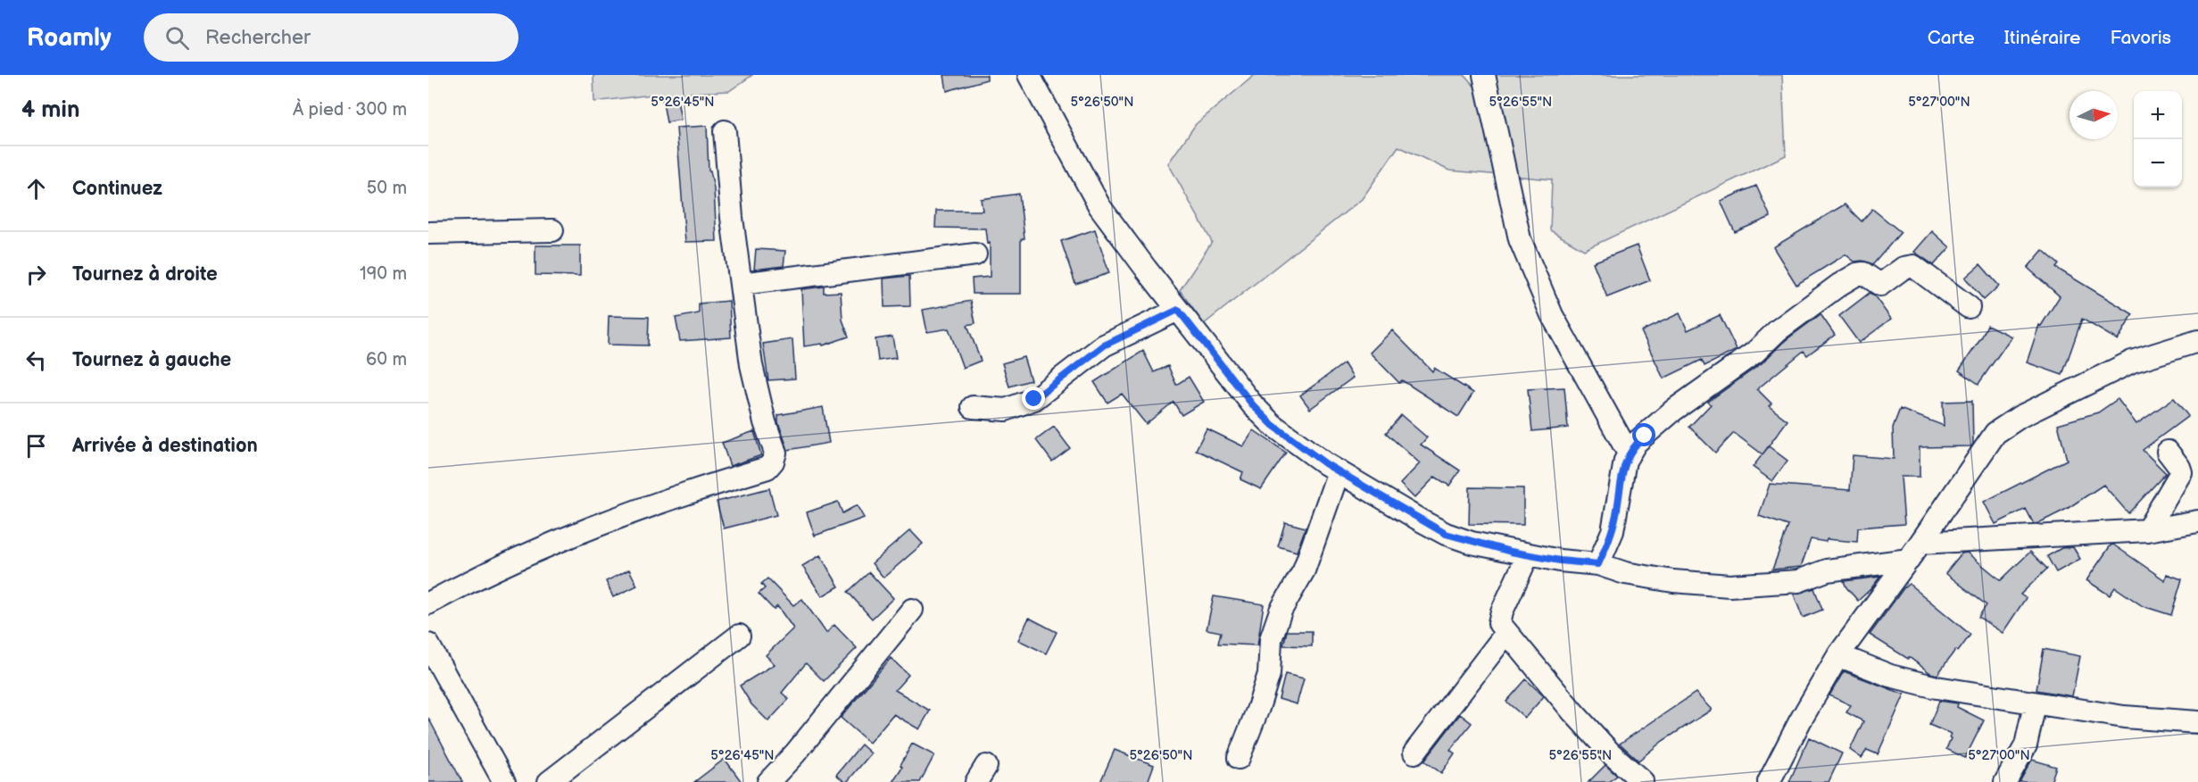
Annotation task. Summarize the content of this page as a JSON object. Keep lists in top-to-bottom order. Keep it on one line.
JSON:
{"north":"right","page":{"header":"Roamly","search":"Rechercher","nav":["Carte","Itinéraire","Favoris"],"heading":["4 min","À pied · 300 m"],"map_buttons":["+","−"],"list":[["Continuez","50 m"],["Tournez à droite","190 m"],["Tournez à gauche","60 m"],"Arrivée à destination"]},"coordinates":["5°26'45\"N","5°26'50\"N","5°26'55\"N","5°27'00\"N"]}
